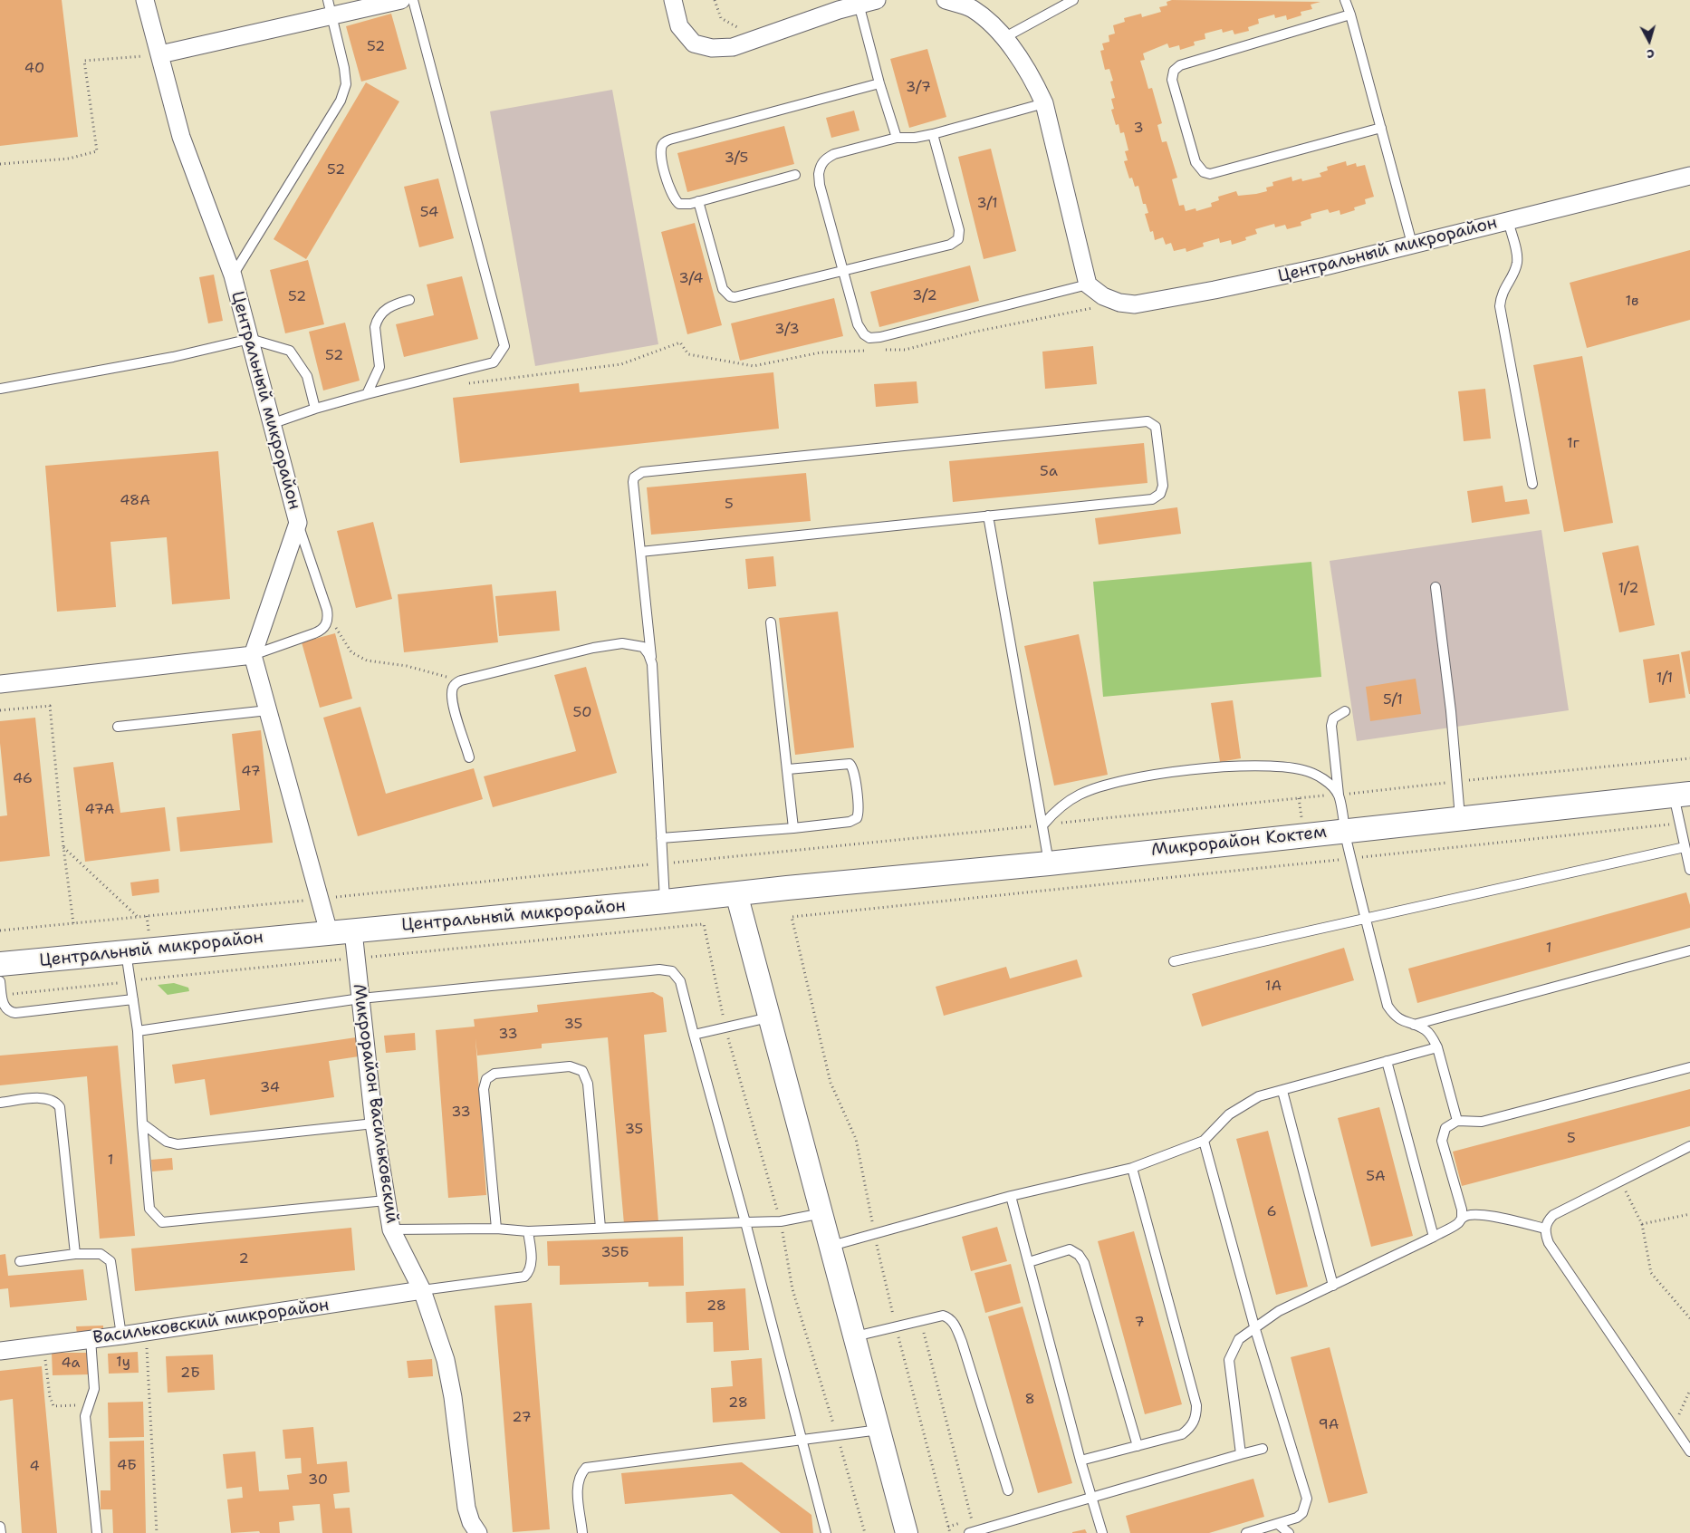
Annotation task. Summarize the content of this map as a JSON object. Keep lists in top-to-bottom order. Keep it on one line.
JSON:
{"streets":{"main road":["Центральный микрорайон","Микрорайон Коктем"],"street":["Микрорайон Васильковский","Васильковский микрорайон"]},"crossings":[["Центральный микрорайон","Микрорайон Коктем"],["Центральный микрорайон","Микрорайон Васильковский"],["Микрорайон Васильковский","Васильковский микрорайон"]],"house_numbers":["52","40","3/7","3","3/5","52","3/1","54","3/4","3/2","52","1в","3/3","52","1г","5а","48А","5","1/2","1/1","5/1","50","47","46","47А","1","1А","35","33","34","33","35","5","1","5А","6","35Б","2","28","7","1у","4а","2Б","8","28","27","9А","4Б","4","30"],"north":"bottom"}
